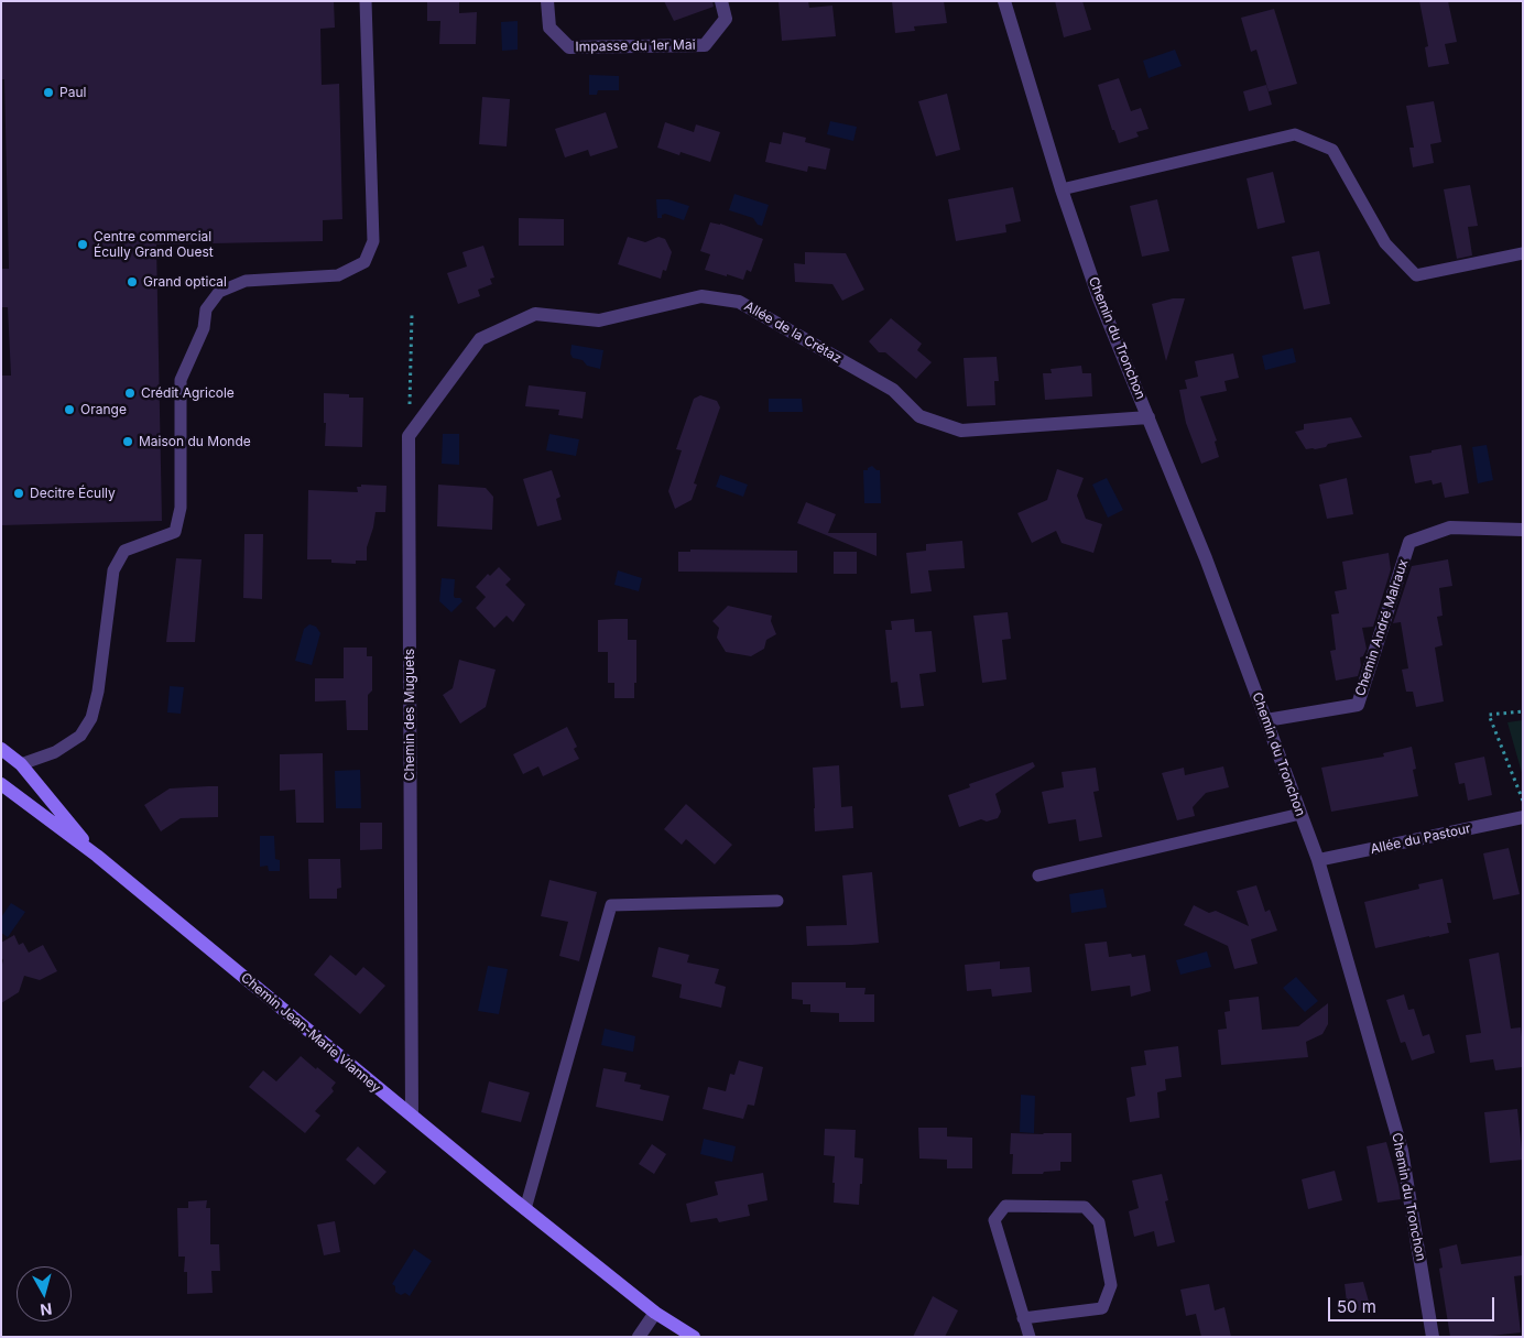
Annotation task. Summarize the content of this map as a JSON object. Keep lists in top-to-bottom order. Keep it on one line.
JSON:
{"streets":{"street":["Impasse du 1er Mai","Allée de la Crétaz","Chemin du Tronchon","Chemin André Malraux","Chemin des Muguets","Allée du Pastour","Chemin Jean-Marie Vianney"]},"crossings":[["Allée de la Crétaz","Chemin du Tronchon"],["Allée de la Crétaz","Chemin des Muguets"],["Chemin du Tronchon","Chemin André Malraux"],["Chemin du Tronchon","Allée du Pastour"],["Chemin des Muguets","Chemin Jean-Marie Vianney"]],"places":["Paul","Centre commercial Écully Grand Ouest","Grand optical","Crédit Agricole","Orange","Maison du Monde","Decitre Écully"],"scale_bar":"50 m","north":"bottom"}
